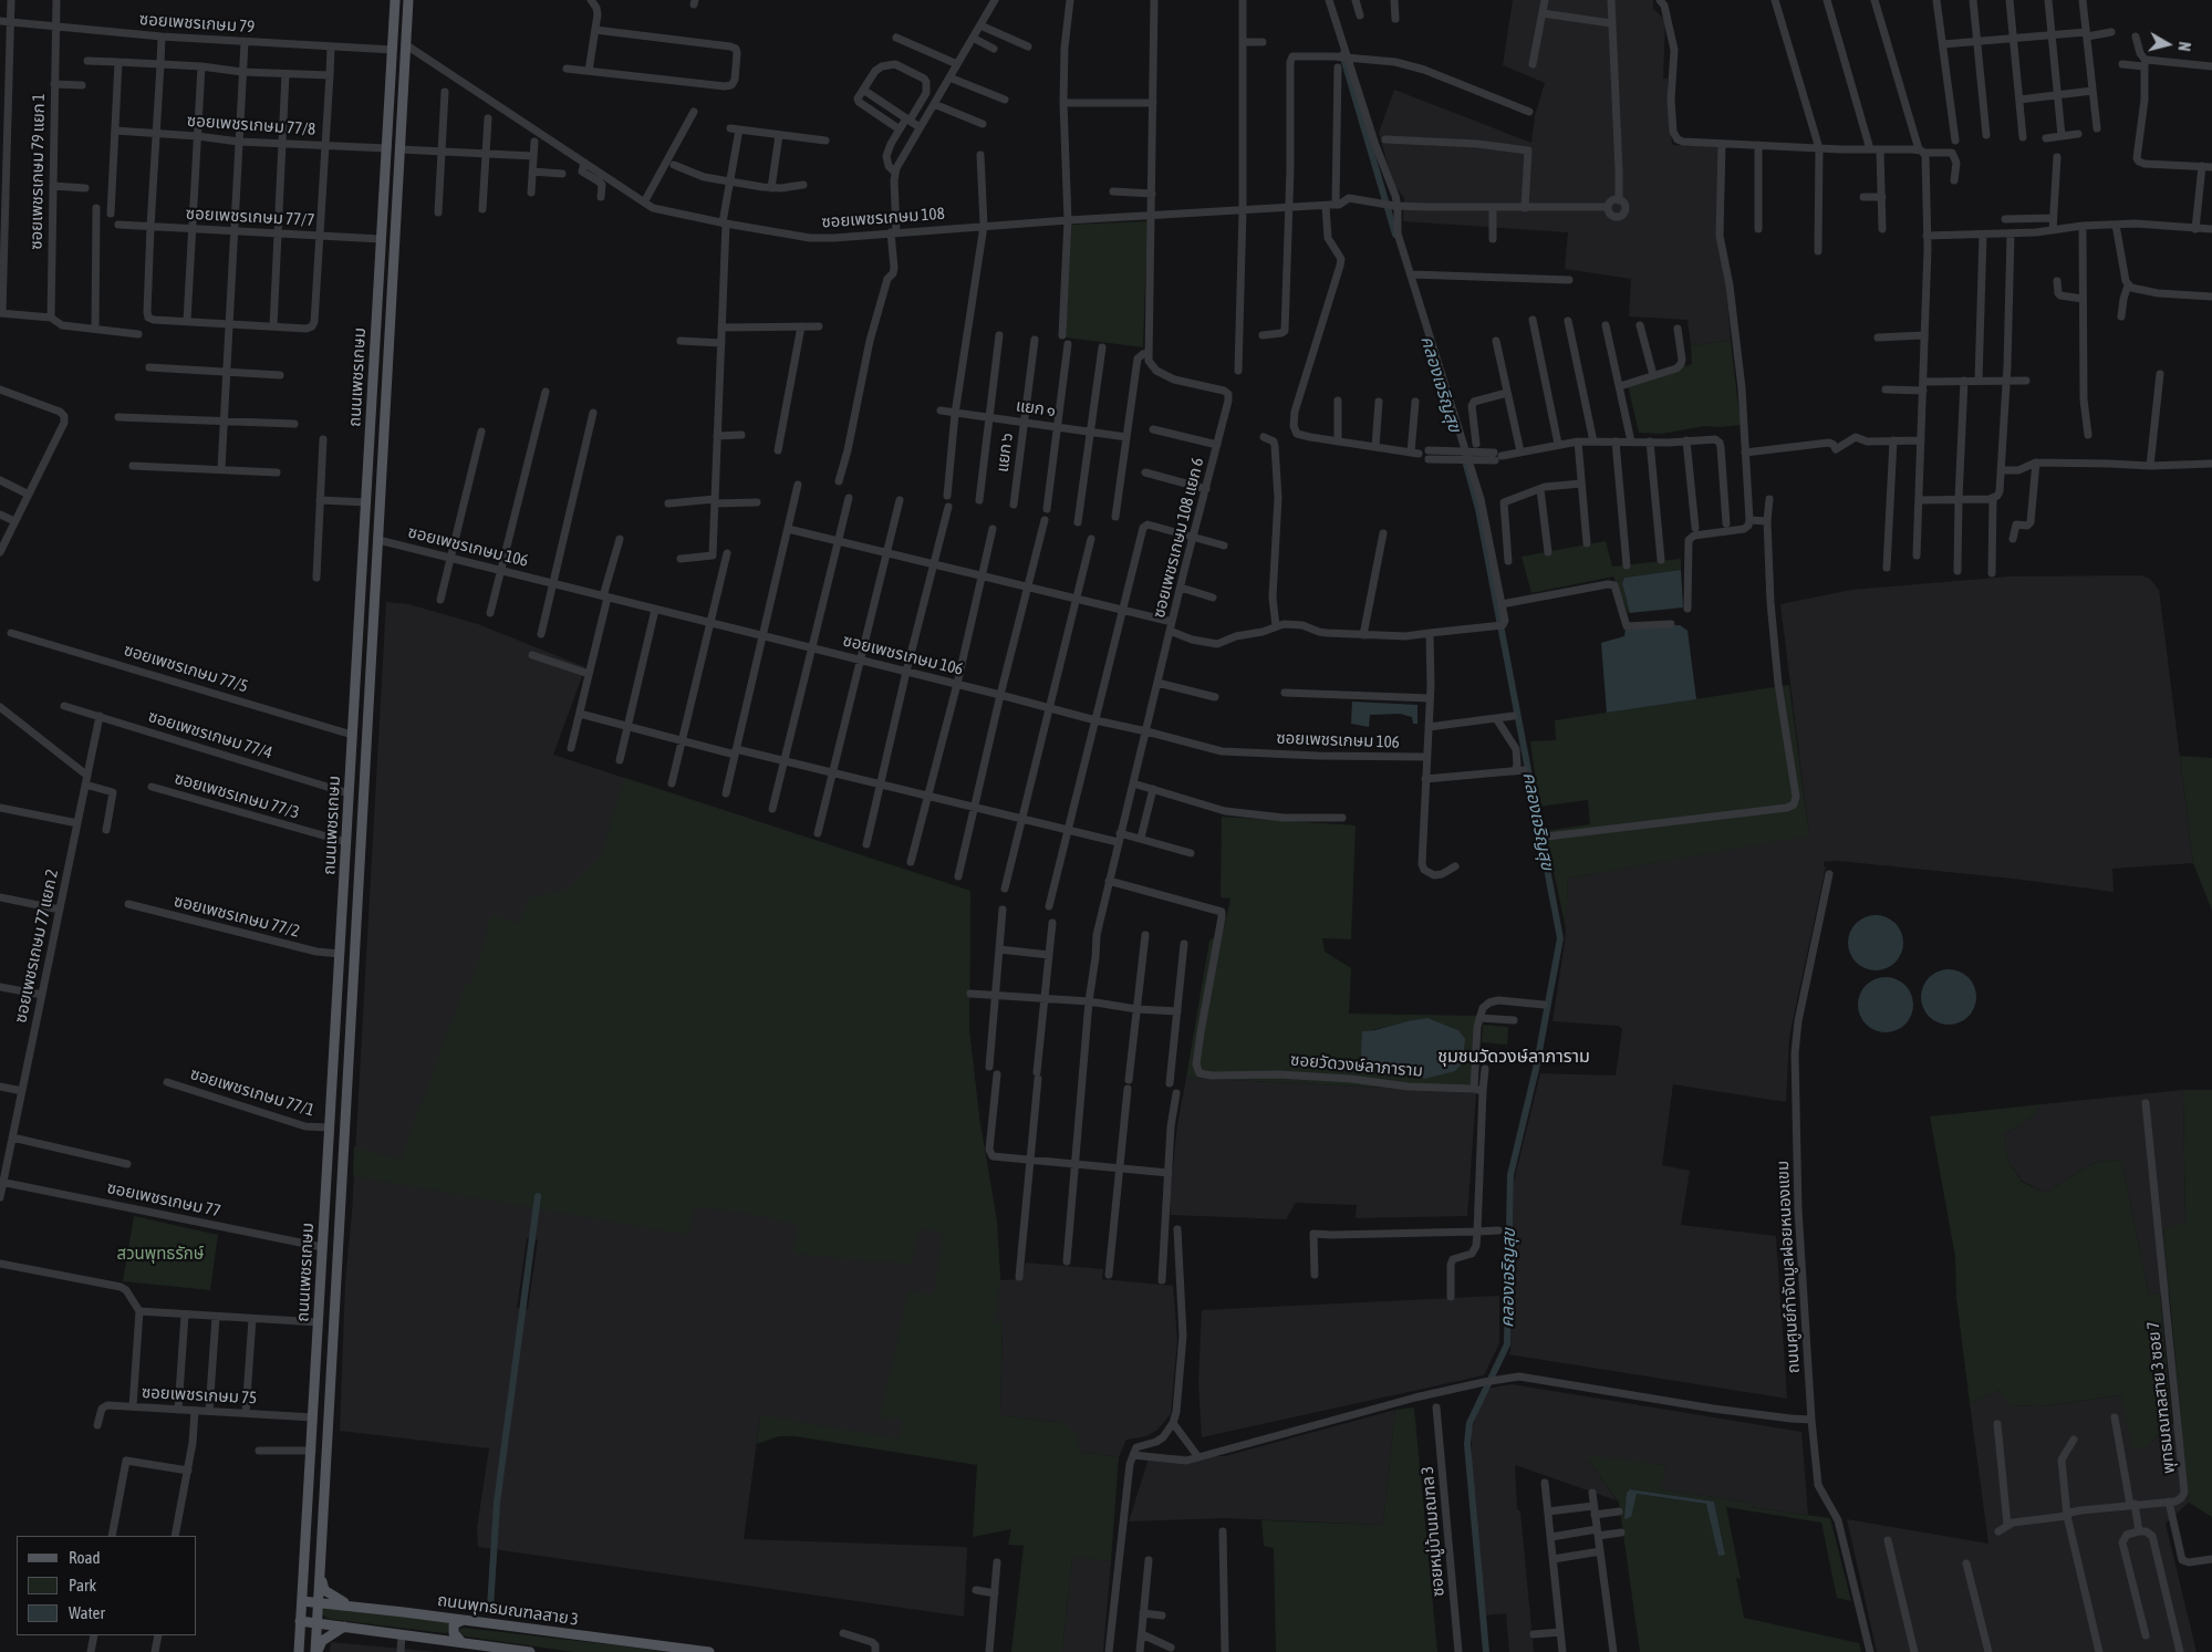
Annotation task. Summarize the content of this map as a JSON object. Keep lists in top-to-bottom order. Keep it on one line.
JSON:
{"streets":{"main road":["ถนนเพชรเกษม","ถนนพุทธมณฑลสาย 3"],"street":["ซอยเพชรเกษม 79","ซอยเพชรเกษม 77/8","ซอยเพชรเกษม 79 แยก 1","ซอยเพชรเกษม 77/7","ซอยเพชรเกษม 108","แยก ๑","แยก ๖","ซอยเพชรเกษม 108 แยก 6","ซอยเพชรเกษม 106","ซอยเพชรเกษม 77/5","ซอยเพชรเกษม 77/4","ซอยเพชรเกษม 77/3","ซอยเพชรเกษม 77/2","ซอยเพชรเกษม 77 แยก 2","ซอยวัดวงษ์ลาภาราม","ซอยเพชรเกษม 77/1","ซอยเพชรเกษม 77","ถนนศูนย์กำจัดมูลฝอยหนองแขม","ซอยเพชรเกษม 75","พุทธมณฑลสาย 3 ซอย 7","ซอยหมู่บ้านมณฑล 3"]},"crossings":[["ซอยเพชรเกษม 79","ซอยเพชรเกษม 79 แยก 1"],["ซอยเพชรเกษม 79","ถนนเพชรเกษม"],["ซอยเพชรเกษม 77/8","ถนนเพชรเกษม"],["ซอยเพชรเกษม 77/7","ถนนเพชรเกษม"],["ซอยเพชรเกษม 108","ถนนเพชรเกษม"],["ถนนเพชรเกษม","ซอยเพชรเกษม 106"],["ถนนเพชรเกษม","ซอยเพชรเกษม 77/5"],["ถนนเพชรเกษม","ซอยเพชรเกษม 77/4"],["ถนนเพชรเกษม","ซอยเพชรเกษม 77/3"],["ถนนเพชรเกษม","ซอยเพชรเกษม 77/2"],["ถนนเพชรเกษม","ซอยเพชรเกษม 77/1"],["ถนนเพชรเกษม","ซอยเพชรเกษม 77"],["ถนนเพชรเกษม","ซอยเพชรเกษม 75"],["ถนนเพชรเกษม","ถนนพุทธมณฑลสาย 3"],["แยก ๑","แยก ๖"],["ซอยเพชรเกษม 108 แยก 6","ซอยเพชรเกษม 106"],["ซอยเพชรเกษม 108 แยก 6","ซอยวัดวงษ์ลาภาราม"],["ซอยเพชรเกษม 77/4","ซอยเพชรเกษม 77 แยก 2"],["ซอยเพชรเกษม 77 แยก 2","ซอยเพชรเกษม 77"]],"districts":["ชุมชนวัดวงษ์ลาภาราม"],"water":["คลองเจริญสุข"],"parks":["สวนพุทธรักษ์"],"legend":["Road","Park","Water"],"north":"right"}
